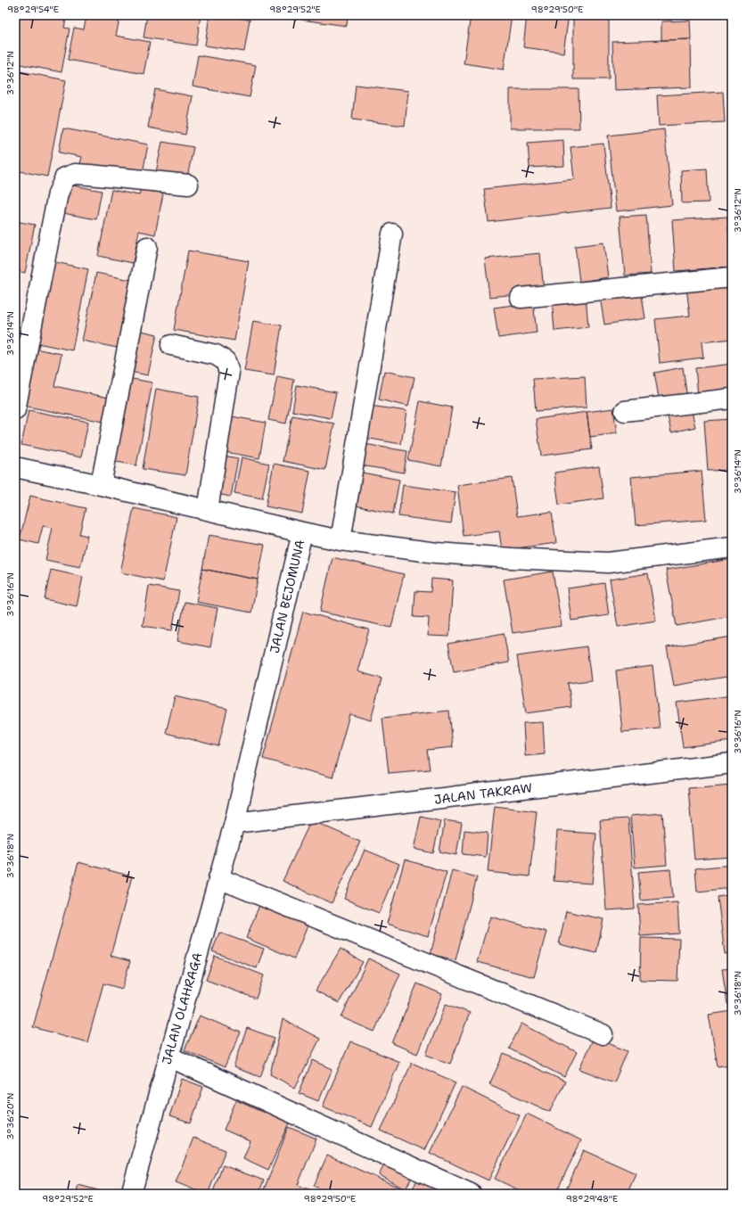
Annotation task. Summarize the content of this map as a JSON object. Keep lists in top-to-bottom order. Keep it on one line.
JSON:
{"streets":{"street":["JALAN BEJOMUNA","JALAN TAKRAW","JALAN OLAHRAGA"]},"crossings":[["JALAN BEJOMUNA","JALAN TAKRAW"],["JALAN BEJOMUNA","JALAN OLAHRAGA"],["JALAN TAKRAW","JALAN OLAHRAGA"]],"coordinates":["98°29'54\"E","98°29'52\"E","98°29'50\"E","3°36'12\"N","3°36'14\"N","3°36'16\"N","3°36'18\"N","3°36'20\"N","98°29'48\"E"]}
